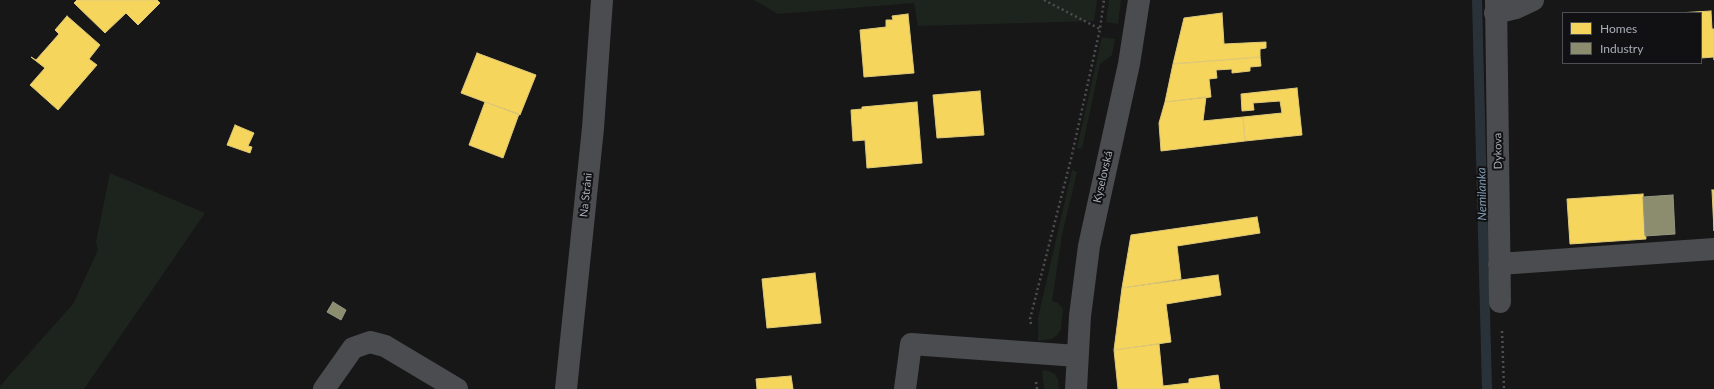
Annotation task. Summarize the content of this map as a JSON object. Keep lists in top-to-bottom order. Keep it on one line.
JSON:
{"streets":{"street":["Dykova","Kyselovská","Na Stráni"]},"water":["Nemilanka"],"legend":["Homes","Industry"]}
